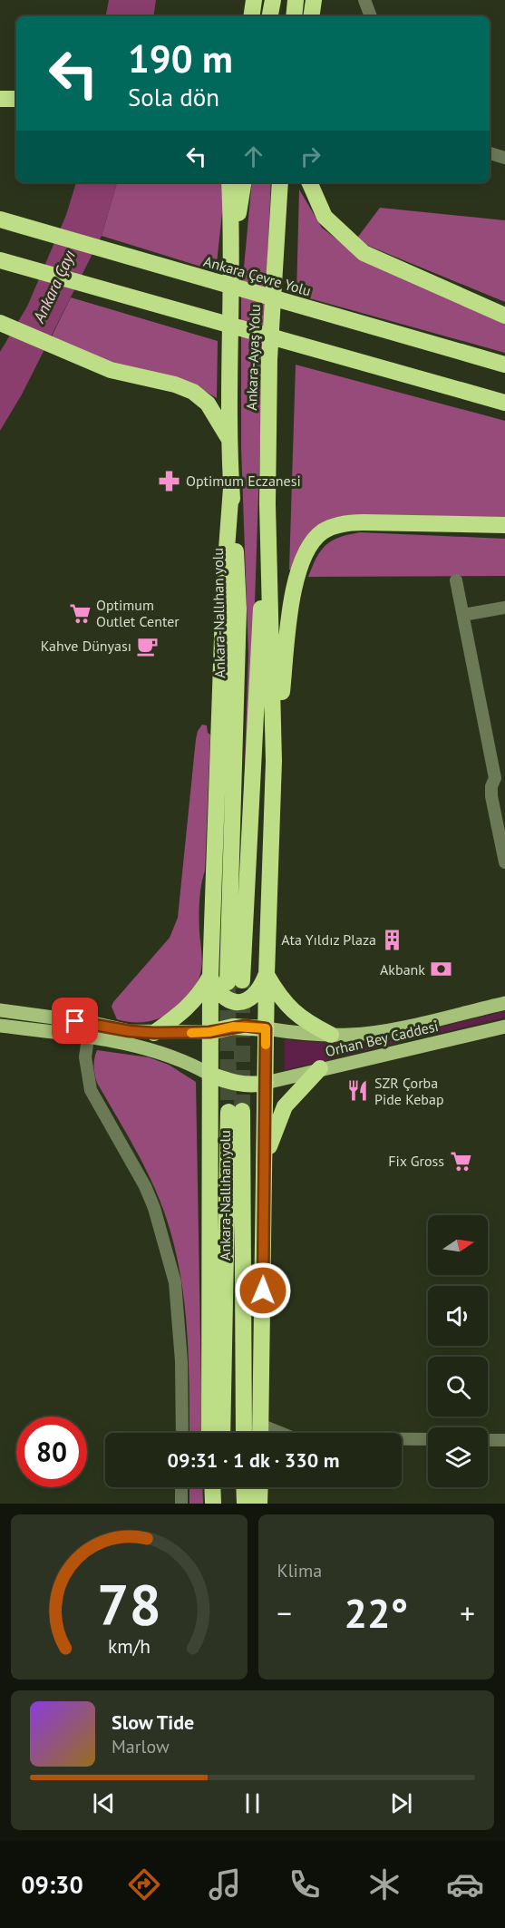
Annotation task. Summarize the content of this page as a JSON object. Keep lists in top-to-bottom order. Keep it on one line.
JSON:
{"streets":{"highway":["Ankara Çevre Yolu","Ankara-Ayaş Yolu","Ankara-Nallıhan yolu"],"main road":["Orhan Bey Caddesi"]},"crossings":[["Ankara-Ayaş Yolu","Ankara-Nallıhan yolu"]],"water":["Ankara Çayı"],"places":{"pharmacy":["Optimum Eczanesi"],"supermarket":["Optimum Outlet Center","Fix Gross"],"cafe":["Kahve Dünyası"],"building":["Ata Yıldız Plaza"],"bank":["Akbank"],"restaurant":["SZR Çorba Pide Kebap"]},"north":"right","page":{"turn":["190 m","Sola dön"],"limit":"80","trip":"09:31 · 1 dk · 330 m","tile":"Klima","heat":["−","22°","+"],"song":["Slow Tide","Marlow"],"tabs":"09:30","gauge":["78","km/h"]}}
